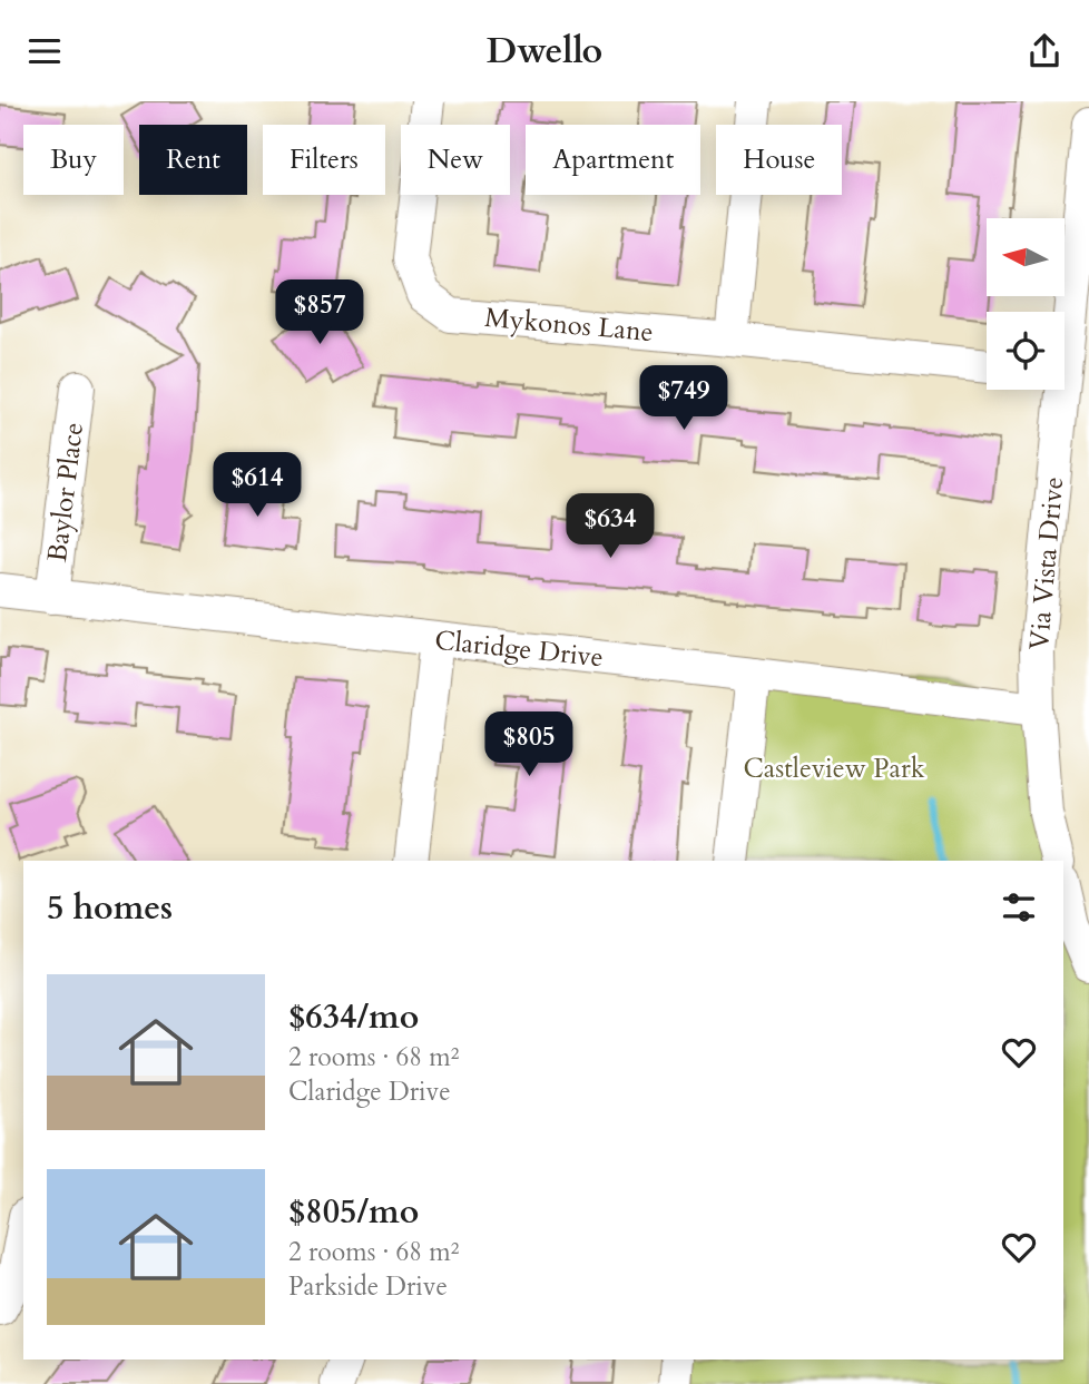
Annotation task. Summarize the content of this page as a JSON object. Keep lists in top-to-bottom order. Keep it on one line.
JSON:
{"streets":{"street":["Mykonos Lane","Baylor Place","Via Vista Drive","Claridge Drive"]},"crossings":[["Baylor Place","Claridge Drive"],["Via Vista Drive","Claridge Drive"]],"parks":["Castleview Park"],"north":"left","page":{"header":"Dwello","chip":["Buy","Rent","Filters","New","Apartment","House"],"price":["$857","$749","$614","$634","$805"],"heading":"5 homes","list":[{"name":"$634/mo","note":"2 rooms · 68 m² · Claridge Drive"},{"name":"$805/mo","note":"2 rooms · 68 m² · Parkside Drive"}]}}
